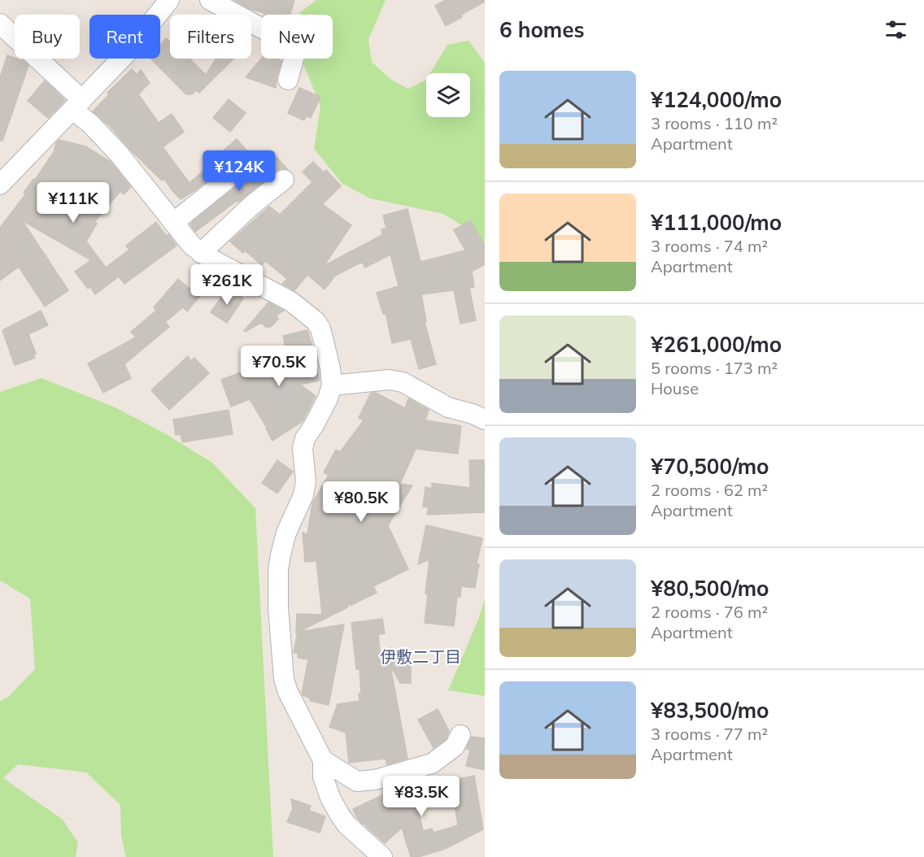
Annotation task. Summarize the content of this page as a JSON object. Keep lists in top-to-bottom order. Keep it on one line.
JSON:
{"districts":["伊敷二丁目"],"page":{"heading":"6 homes","chip":["Buy","Rent","Filters","New"],"list":[{"name":"¥124,000/mo","note":"3 rooms · 110 m² · Apartment"},{"name":"¥111,000/mo","note":"3 rooms · 74 m² · Apartment"},{"name":"¥261,000/mo","note":"5 rooms · 173 m² · House"},{"name":"¥70,500/mo","note":"2 rooms · 62 m² · Apartment"},{"name":"¥80,500/mo","note":"2 rooms · 76 m² · Apartment"},{"name":"¥83,500/mo","note":"3 rooms · 77 m² · Apartment"}],"price":["¥124K","¥111K","¥261K","¥70.5K","¥80.5K","¥83.5K"]}}
